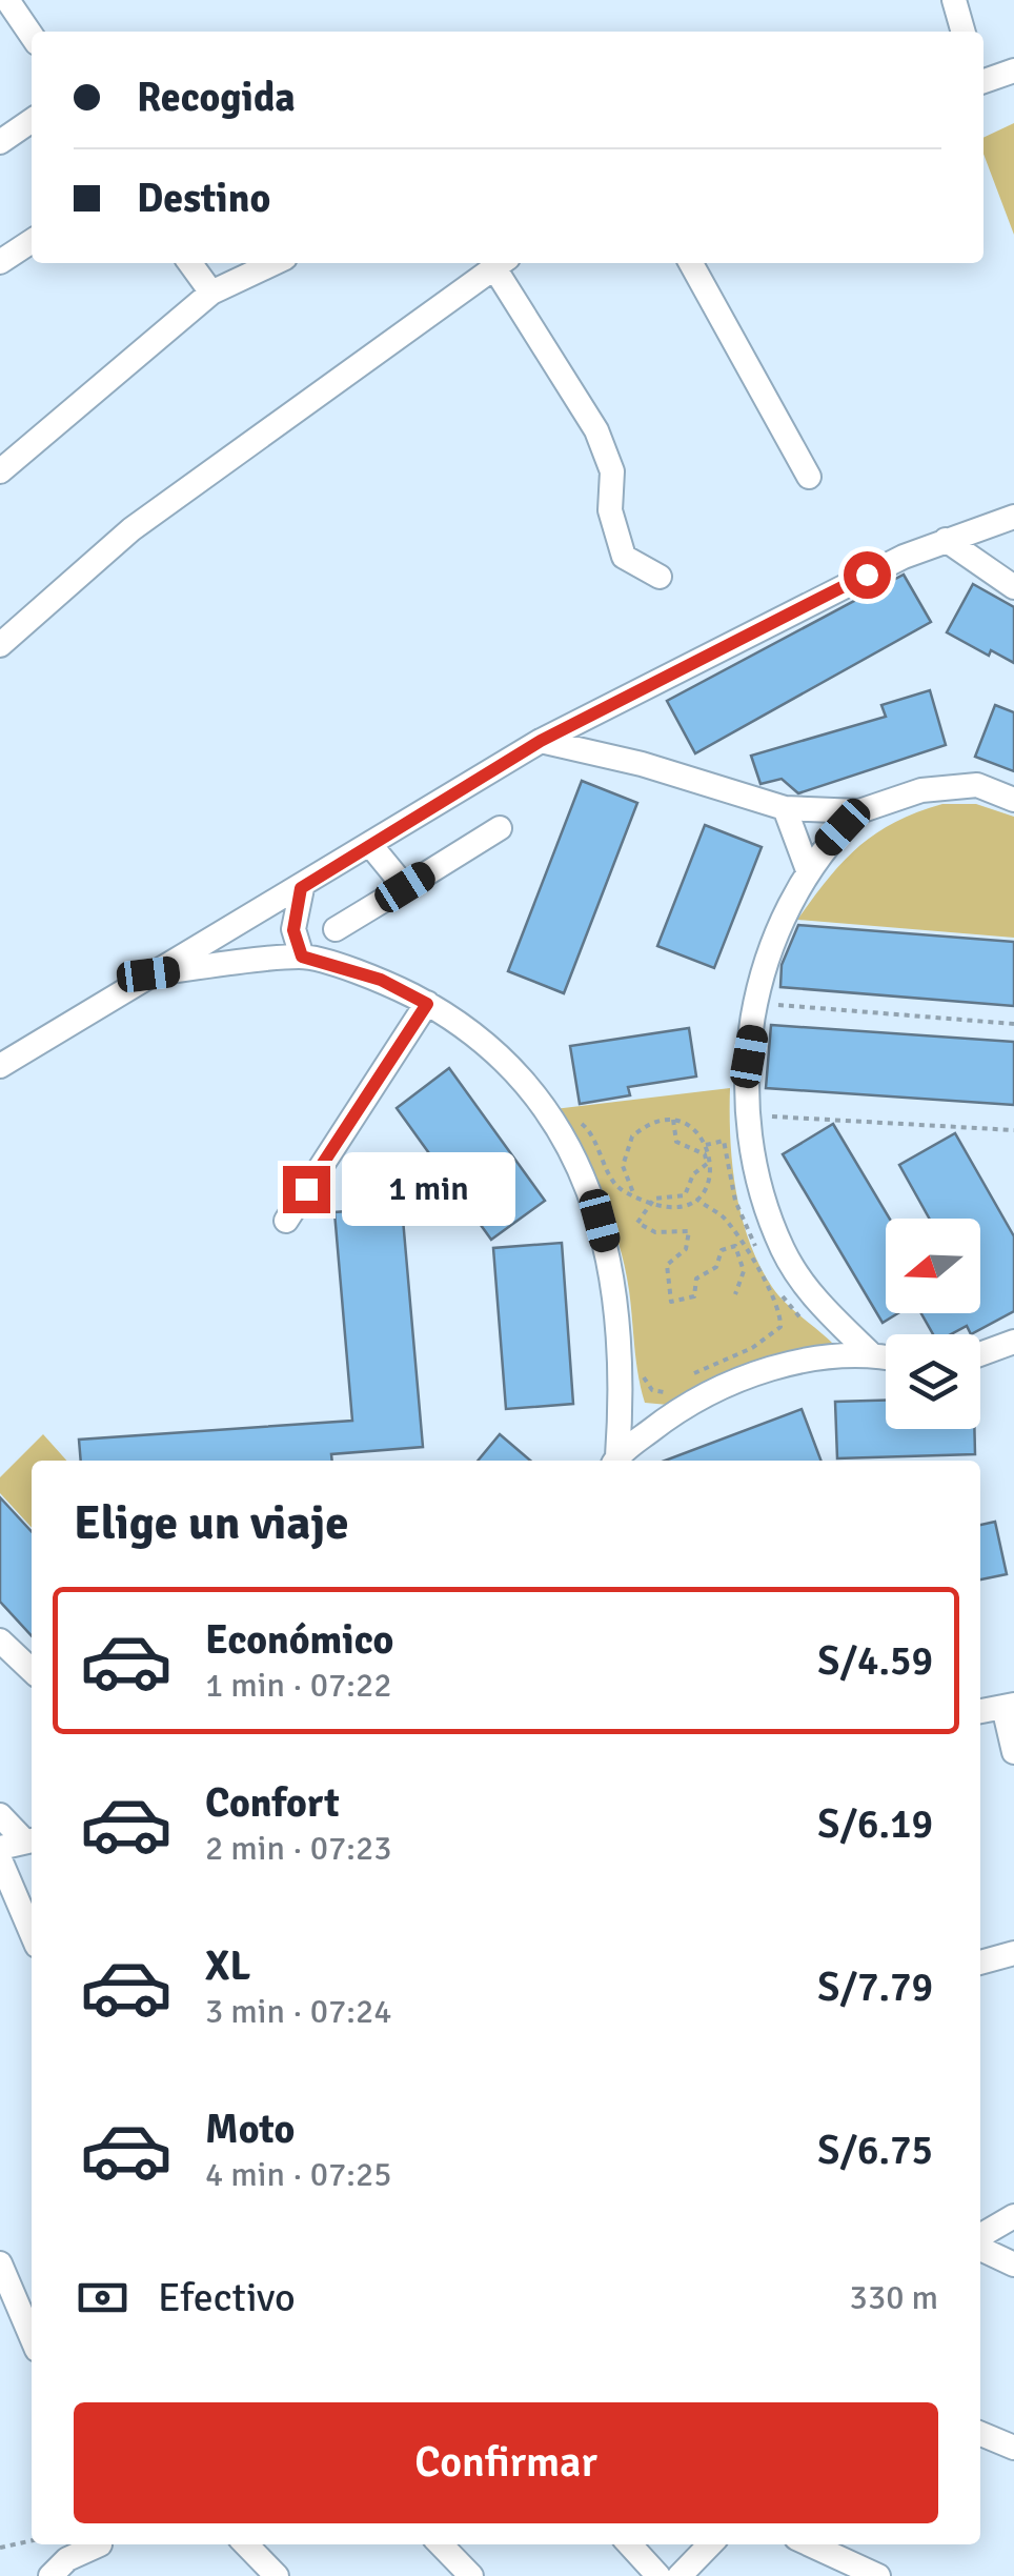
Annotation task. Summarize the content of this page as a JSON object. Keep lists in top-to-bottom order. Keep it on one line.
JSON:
{"north":"left","page":{"banner":["Recogida","Destino"],"bubble":"1 min","heading":"Elige un viaje","list":[{"name":"Económico","note":"1 min · 07:22","value":"S/4.59"},{"name":"Confort","note":"2 min · 07:23","value":"S/6.19"},{"name":"XL","note":"3 min · 07:24","value":"S/7.79"},{"name":"Moto","note":"4 min · 07:25","value":"S/6.75"}],"pay":["Efectivo","330 m"],"buttons":"Confirmar"}}
